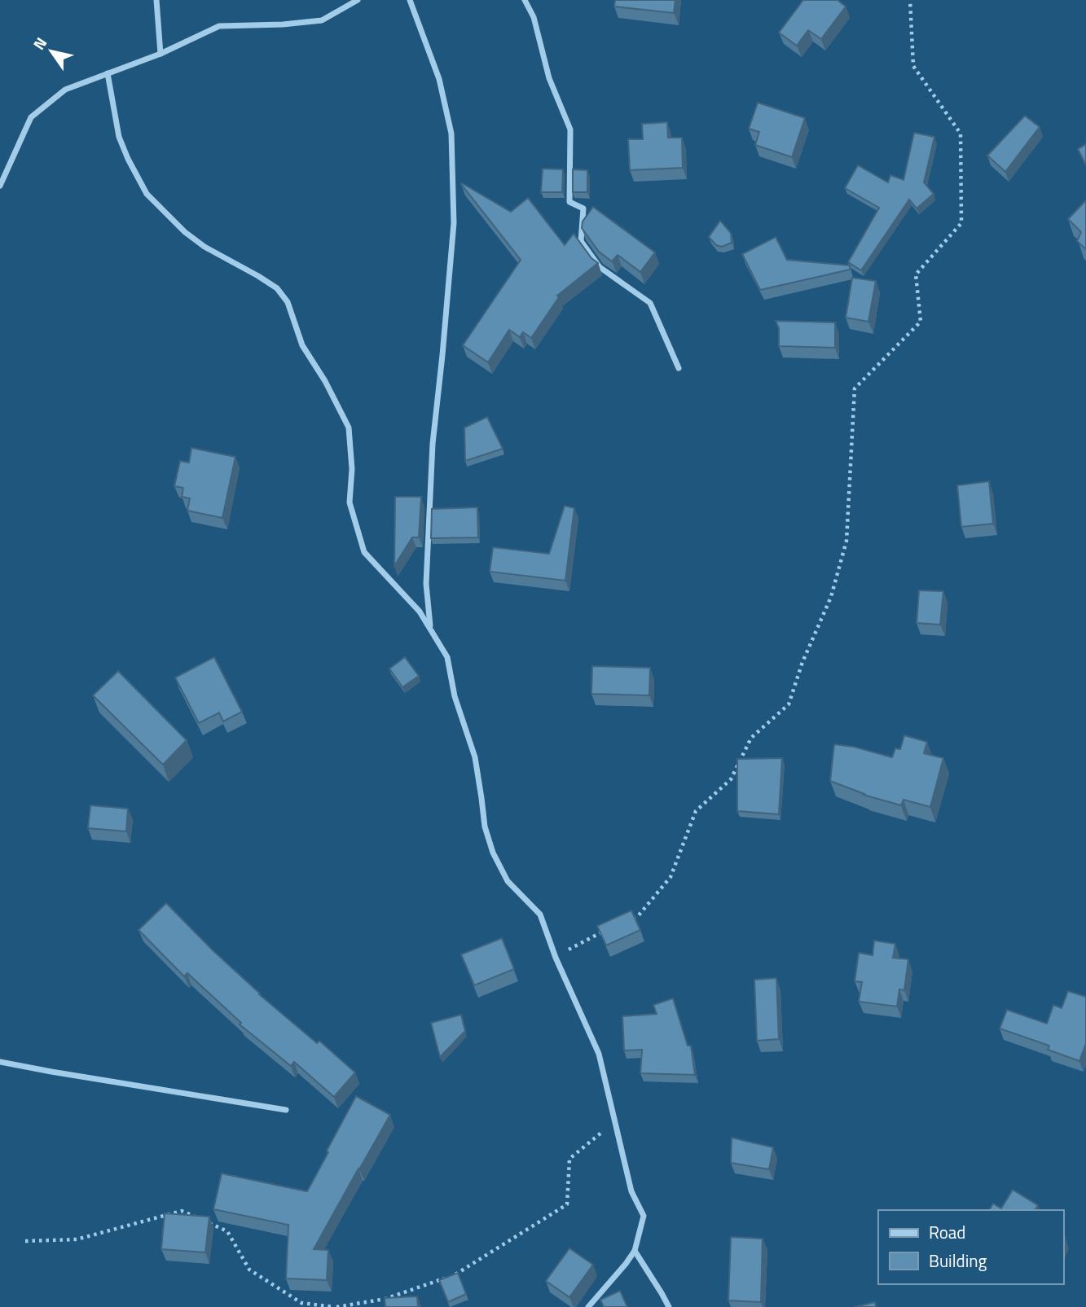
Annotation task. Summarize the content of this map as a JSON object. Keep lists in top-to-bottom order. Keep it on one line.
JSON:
{"legend":["Road","Building"],"north":"top left"}
